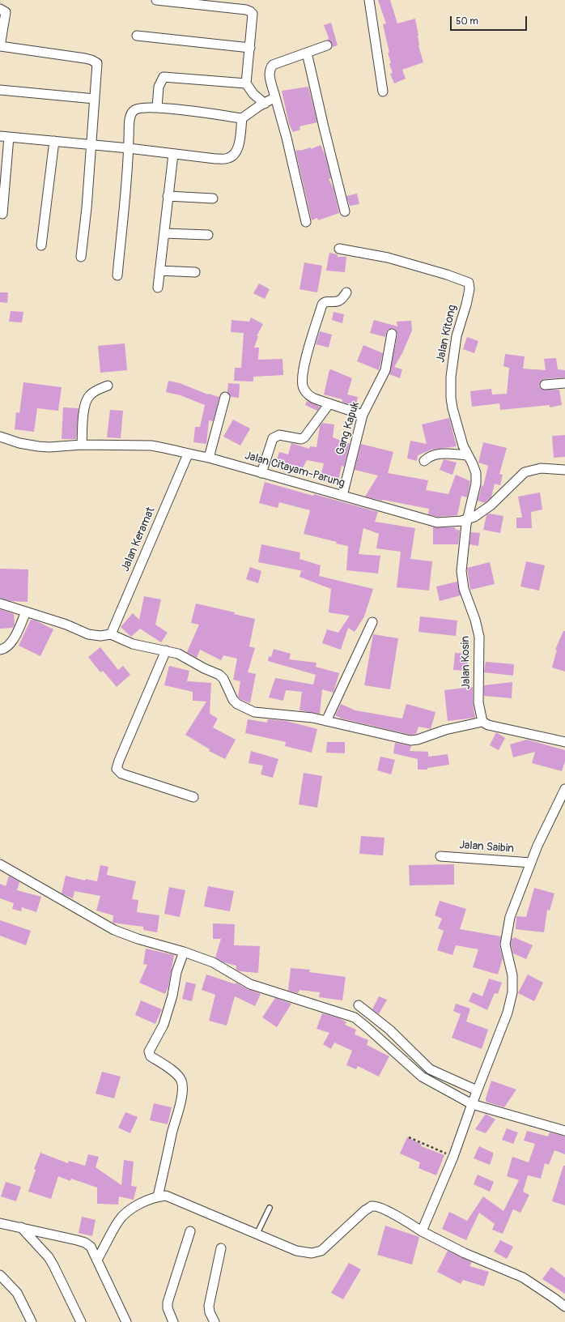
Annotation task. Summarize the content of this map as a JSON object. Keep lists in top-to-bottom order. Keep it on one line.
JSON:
{"streets":{"street":["Jalan Kitong","Gang Kapuk","Jalan Citayam-Parung","Jalan Keramat","Jalan Kosin","Jalan Saibin"]},"crossings":[["Jalan Kitong","Jalan Citayam-Parung"],["Jalan Kitong","Jalan Kosin"],["Gang Kapuk","Jalan Citayam-Parung"],["Jalan Citayam-Parung","Jalan Keramat"],["Jalan Citayam-Parung","Jalan Kosin"]],"scale_bar":"50 m"}
